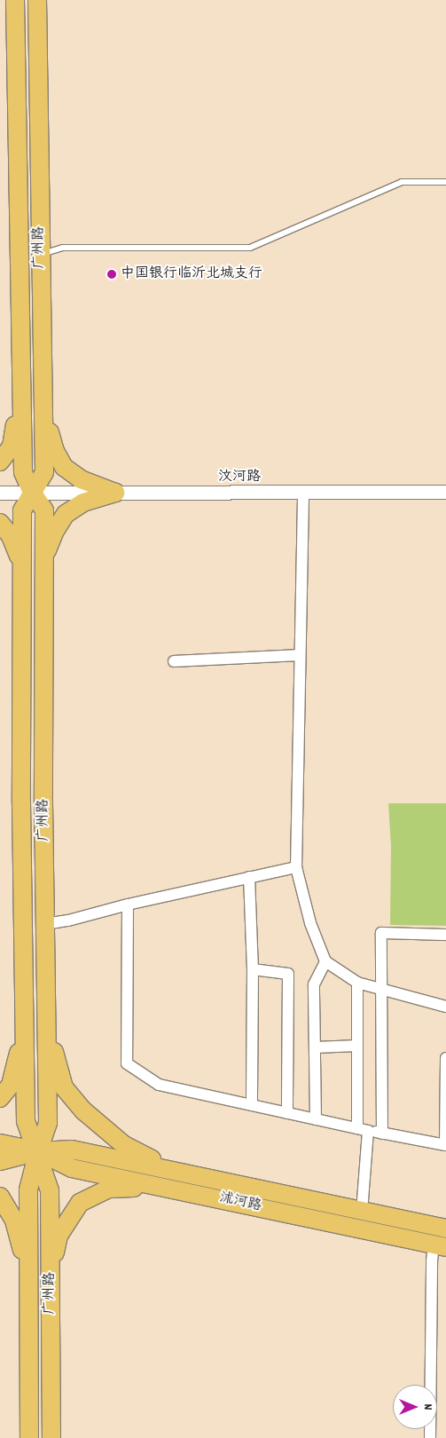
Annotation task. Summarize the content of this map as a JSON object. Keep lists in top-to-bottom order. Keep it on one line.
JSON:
{"streets":{"main road":["广州路","沭河路"],"street":["汶河路"]},"crossings":[["广州路","汶河路"],["广州路","沭河路"]],"places":["中国银行临沂北城支行"],"north":"right"}
